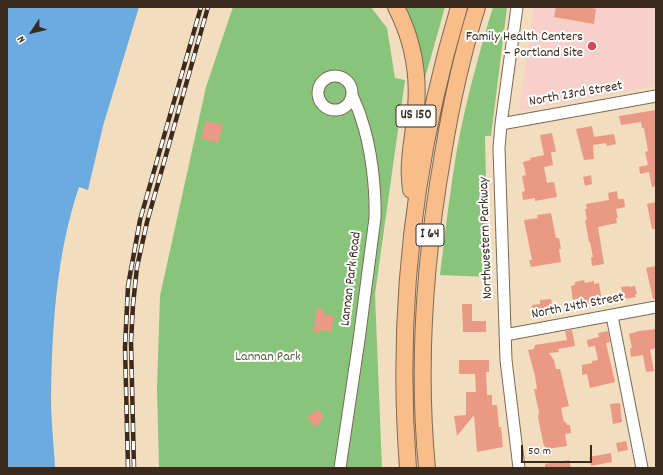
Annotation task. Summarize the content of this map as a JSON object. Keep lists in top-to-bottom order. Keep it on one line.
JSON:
{"streets":{"highway":["US 150","I 64"],"street":["North 23rd Street","Northwestern Parkway","Lannan Park Road","North 24th Street"]},"crossings":[["North 23rd Street","Northwestern Parkway"],["US 150","I 64"],["Northwestern Parkway","North 24th Street"]],"parks":["Lannan Park"],"places":["Family Health Centers – Portland Site"],"scale_bar":"50 m","north":"bottom left"}
